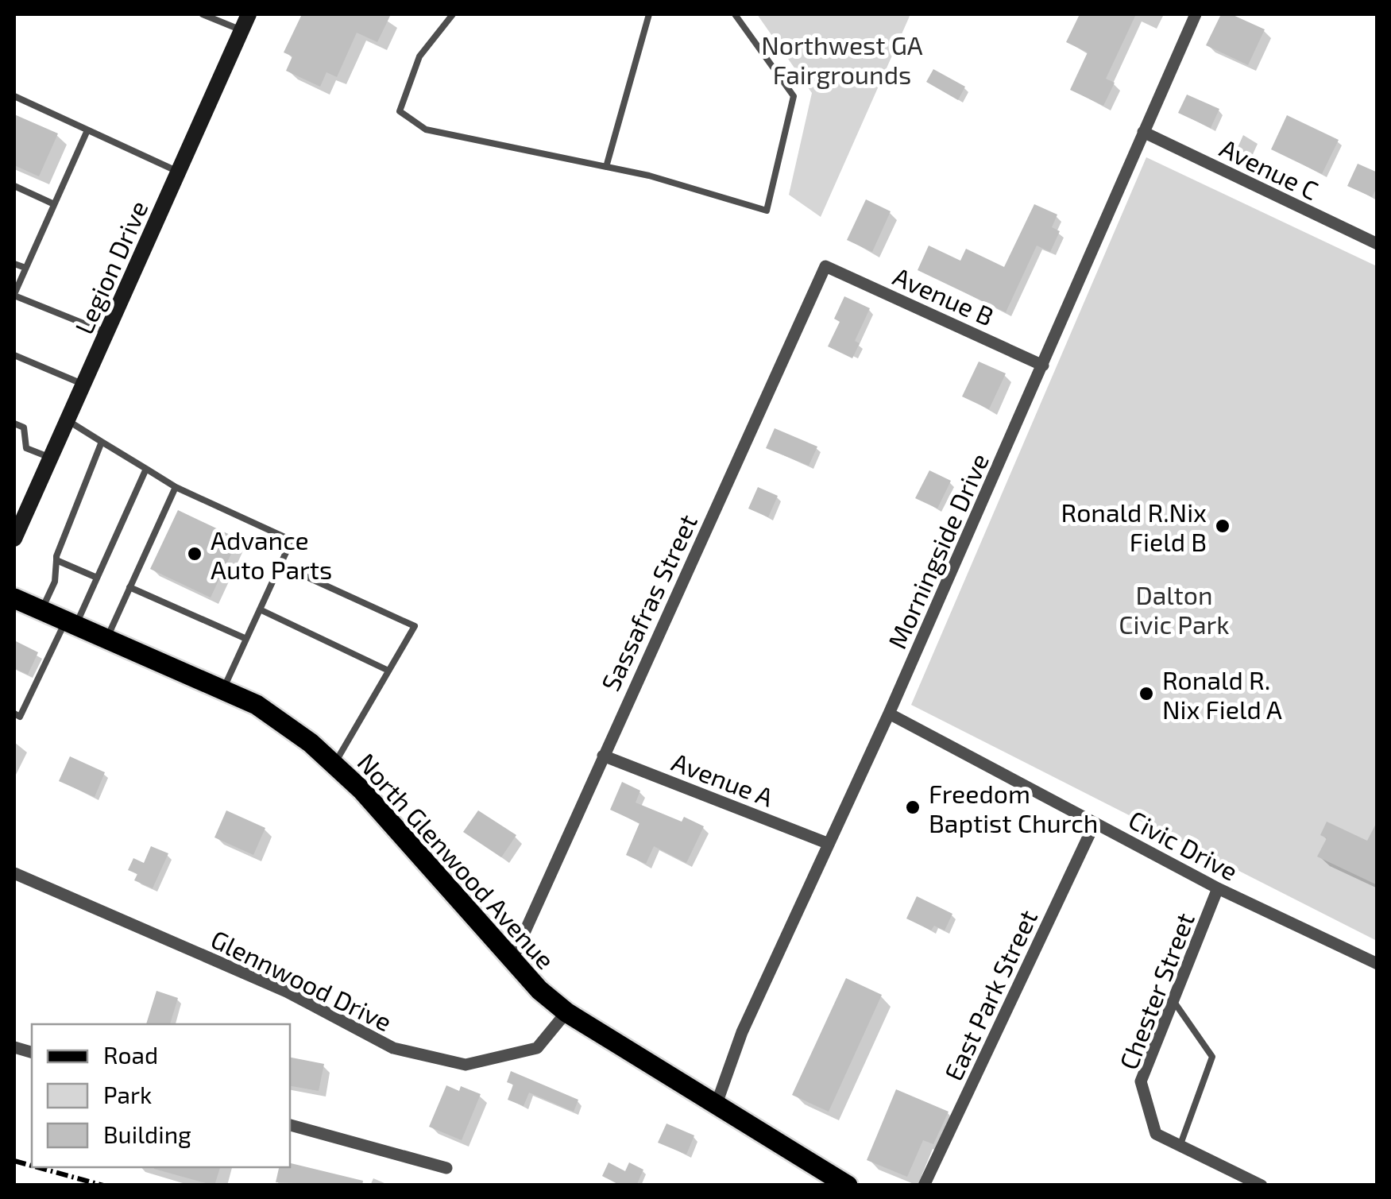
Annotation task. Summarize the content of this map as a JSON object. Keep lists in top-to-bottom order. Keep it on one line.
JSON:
{"streets":{"main road":["North Glenwood Avenue"],"street":["Avenue C","Legion Drive","Avenue B","Morningside Drive","Sassafras Street","Avenue A","Civic Drive","Glennwood Drive","Chester Street","East Park Street"]},"crossings":[["Avenue C","Morningside Drive"],["Avenue B","Morningside Drive"],["Avenue B","Sassafras Street"],["Morningside Drive","Avenue A"],["Morningside Drive","Civic Drive"],["Morningside Drive","North Glenwood Avenue"],["Sassafras Street","Avenue A"],["Sassafras Street","North Glenwood Avenue"],["Civic Drive","Chester Street"],["Civic Drive","East Park Street"],["North Glenwood Avenue","Glennwood Drive"]],"parks":["Northwest GA Fairgrounds","Dalton Civic Park"],"places":["Ronald R.Nix Field B","Advance Auto Parts","Ronald R. Nix Field A","Freedom Baptist Church"],"legend":["Road","Park","Building"]}
